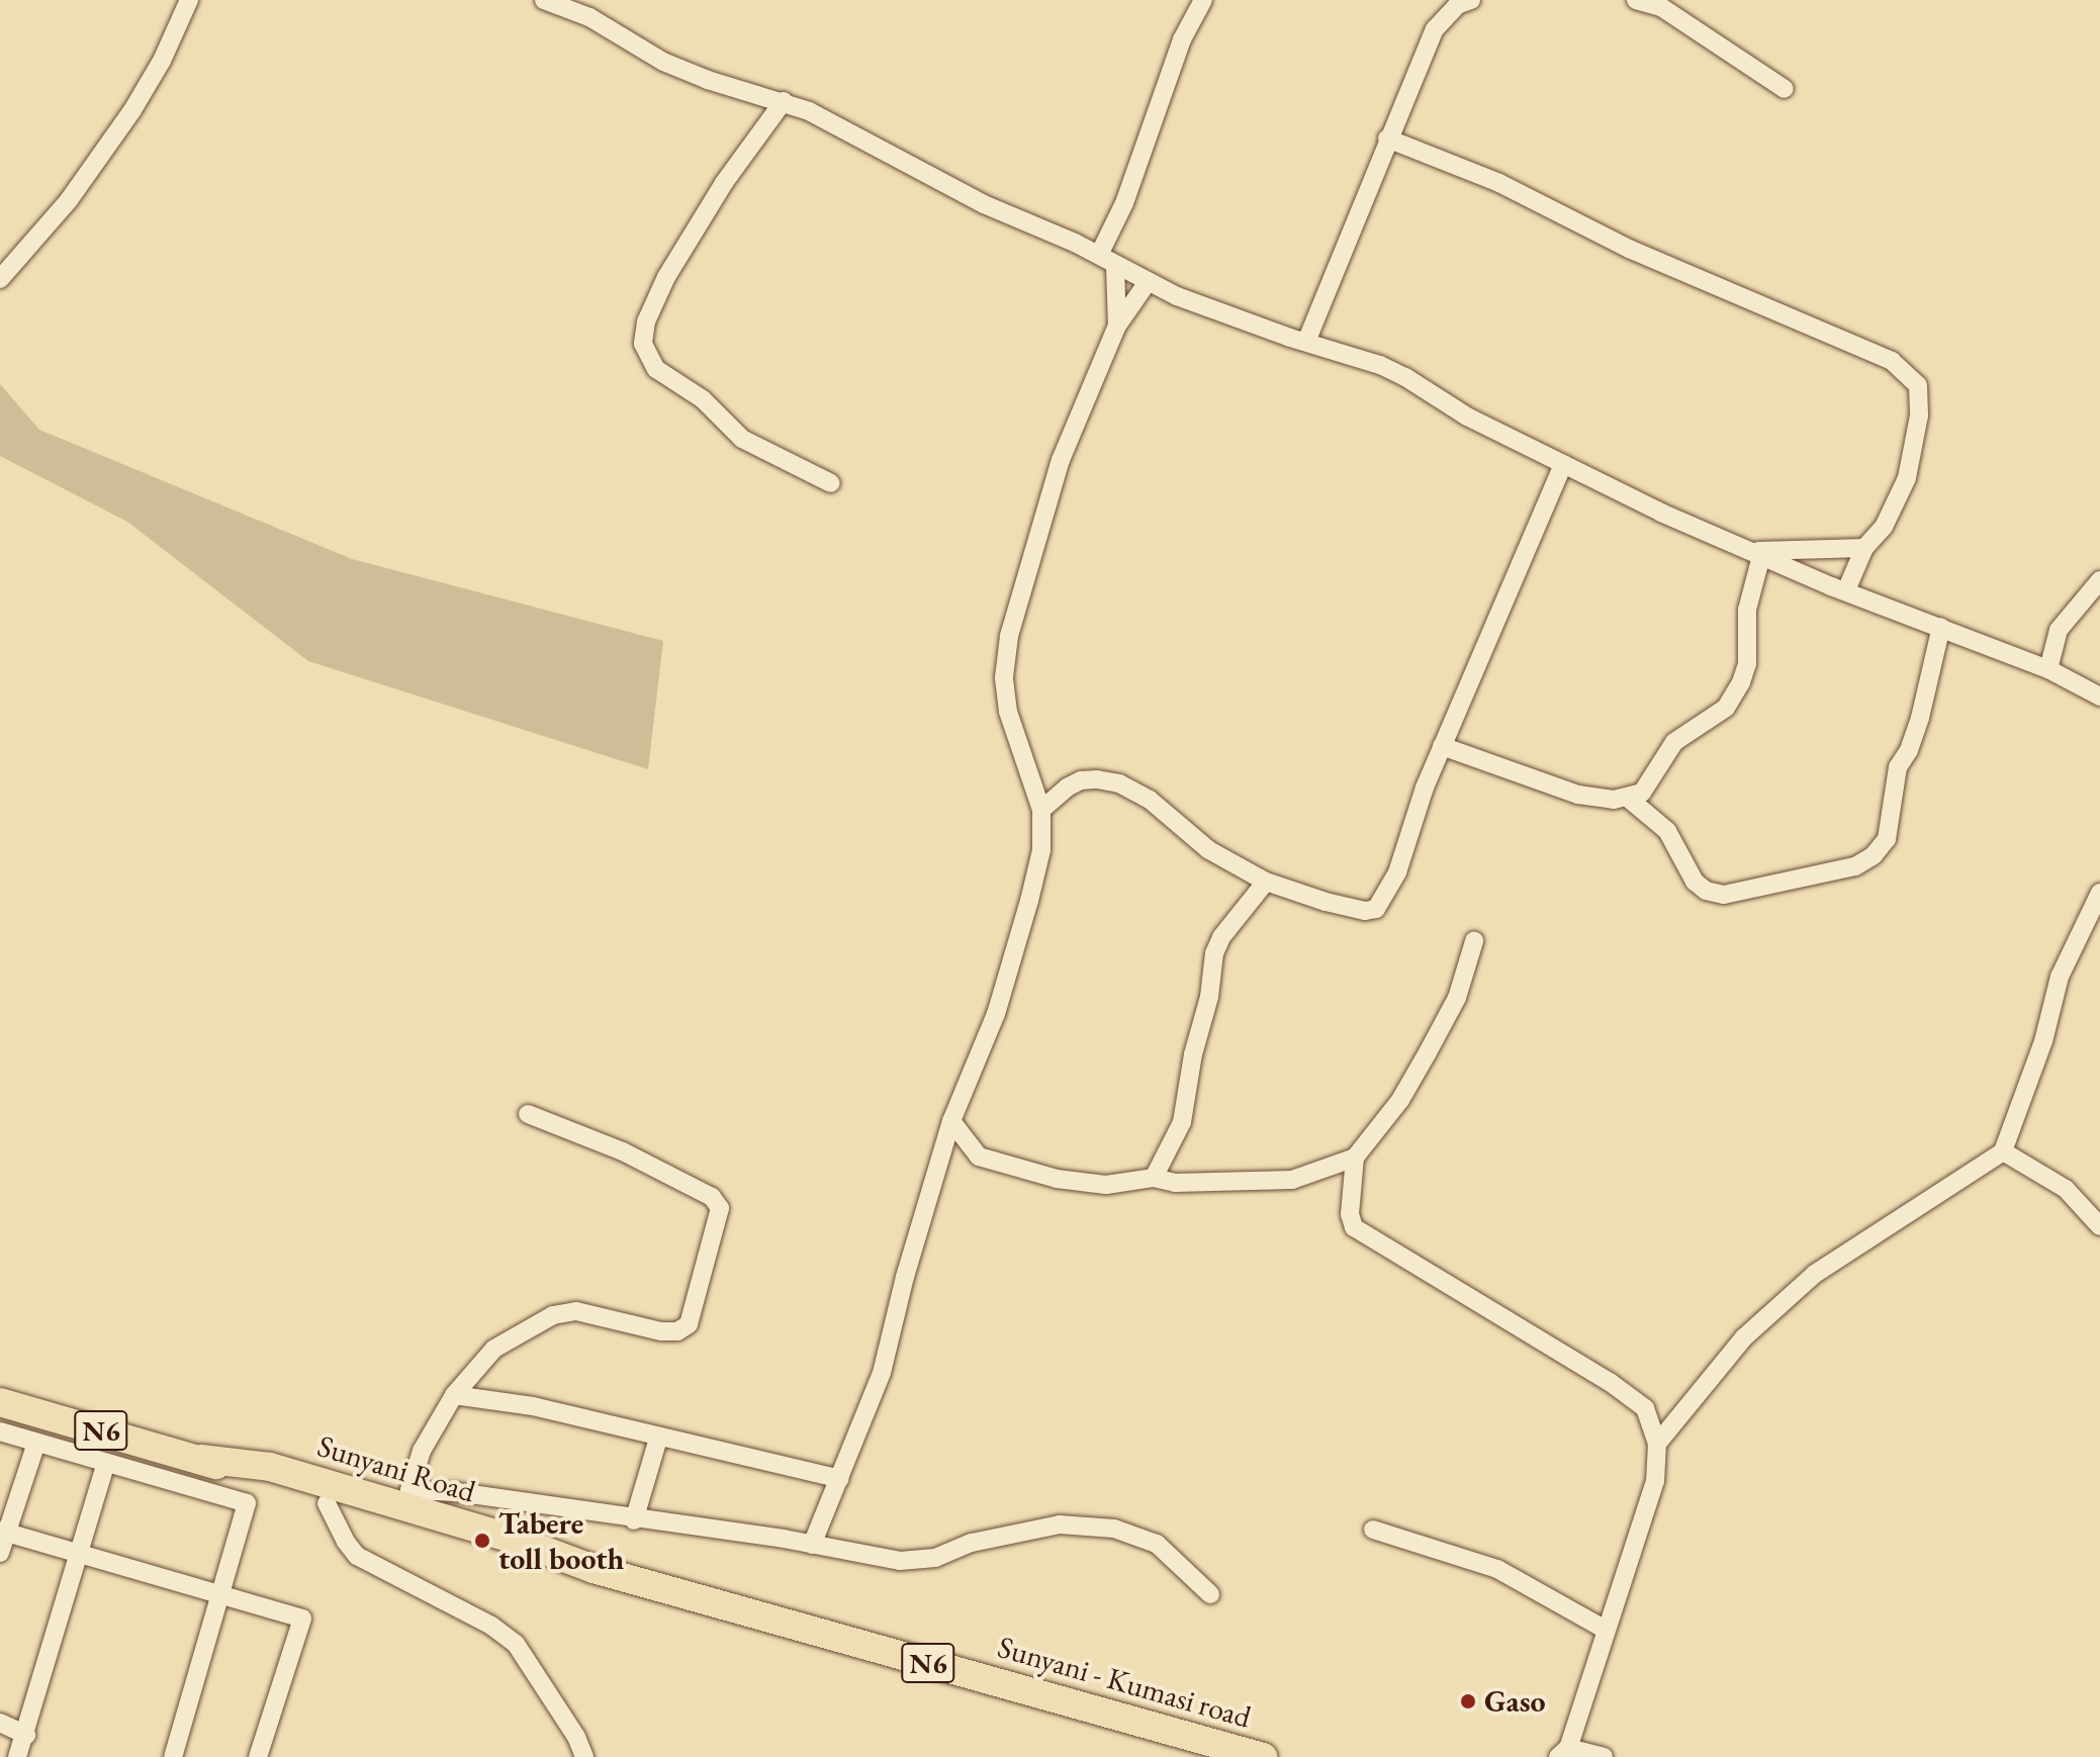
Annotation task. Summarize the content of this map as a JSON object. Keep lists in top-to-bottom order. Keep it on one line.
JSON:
{"streets":{"main road":["N6","Sunyani Road","Sunyani - Kumasi road"]},"crossings":[["N6","Sunyani Road"],["Sunyani Road","Sunyani - Kumasi road"]],"places":["Tabere toll booth","Gaso"]}
